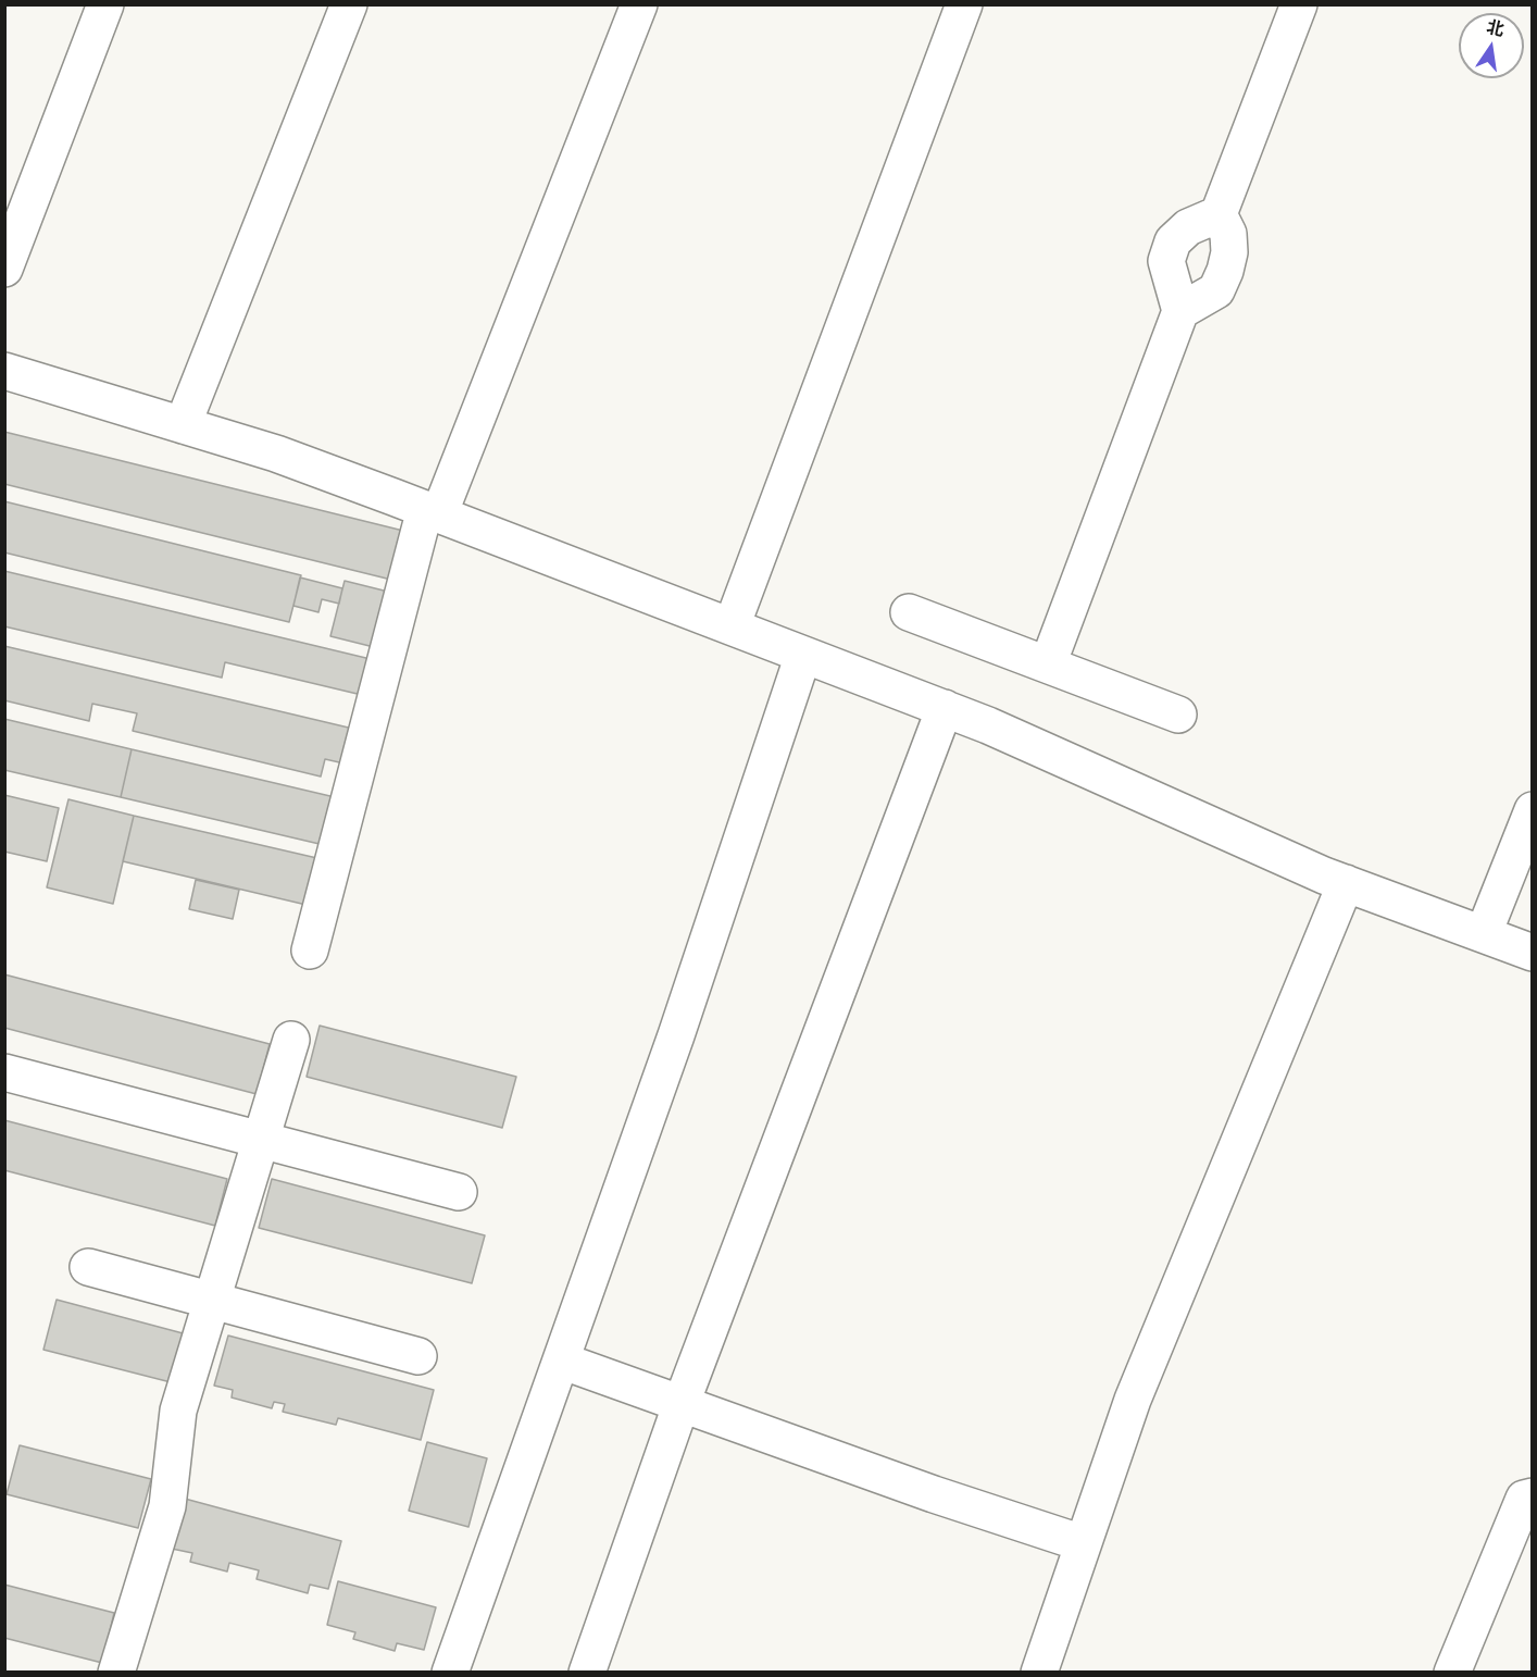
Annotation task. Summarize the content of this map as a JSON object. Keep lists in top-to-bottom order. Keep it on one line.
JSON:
{"north":"top"}
